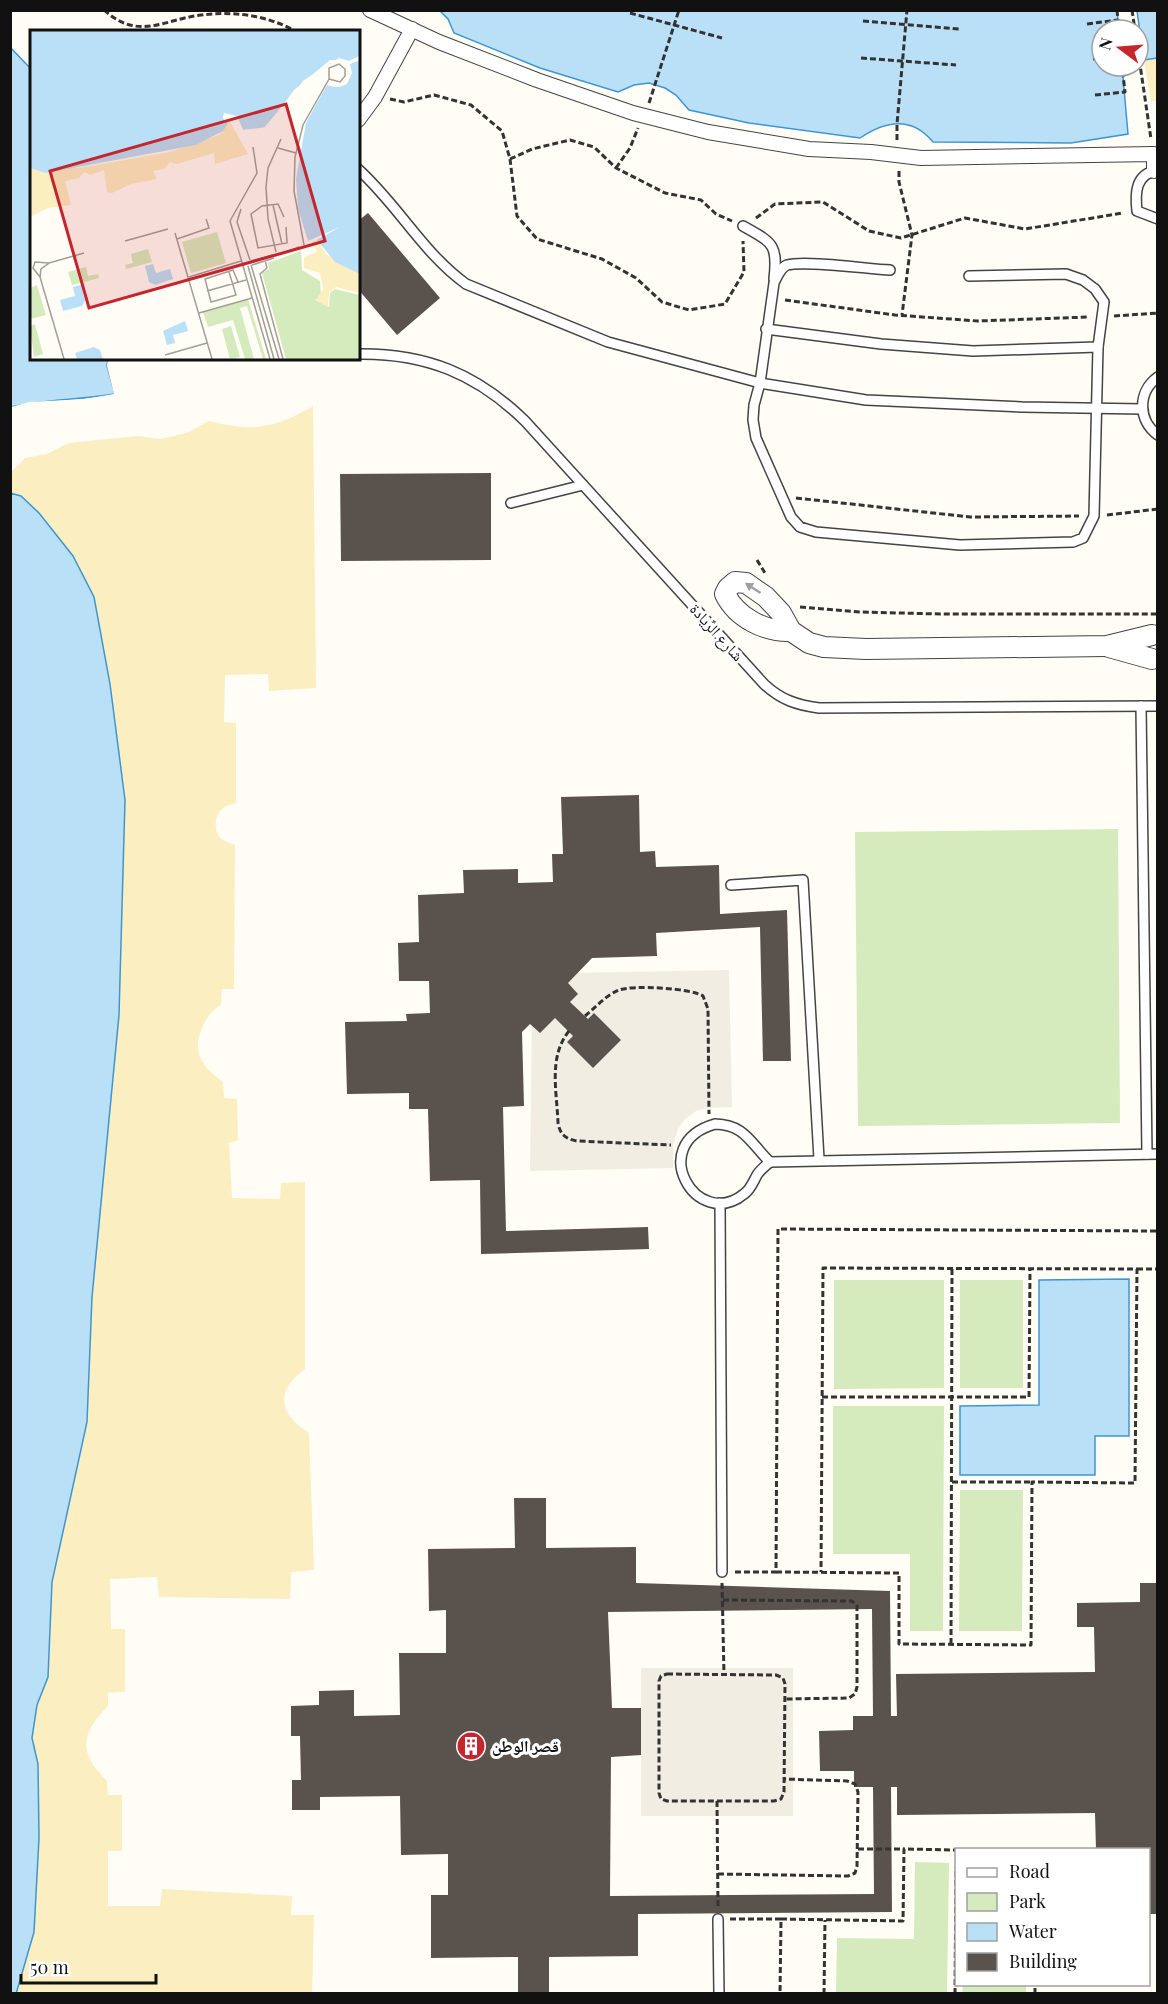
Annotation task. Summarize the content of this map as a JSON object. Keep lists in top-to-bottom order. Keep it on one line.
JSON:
{"streets":{"lane":["شارع الرِّيادة"]},"places":{"building":["قصر الوطن"]},"legend":["Road","Park","Water","Building"],"scale_bar":"50 m","north":"left"}
